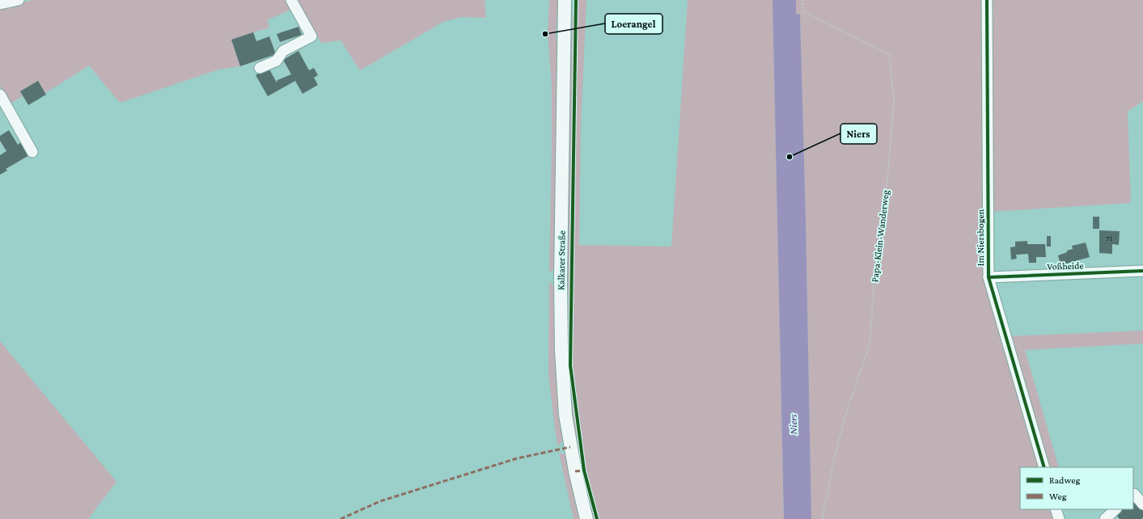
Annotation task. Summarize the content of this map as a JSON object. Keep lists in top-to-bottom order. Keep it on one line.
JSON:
{"streets":{"main road":["Kalkarer Straße"],"street":["Im Niersbogen","Voßheide"],"path":["Papa-Klein-Wanderweg"]},"crossings":[["Im Niersbogen","Voßheide"]],"water":["Niers"],"places":["Loerangel","Niers"],"house_numbers":["71"],"legend":["Radweg","Weg"]}
